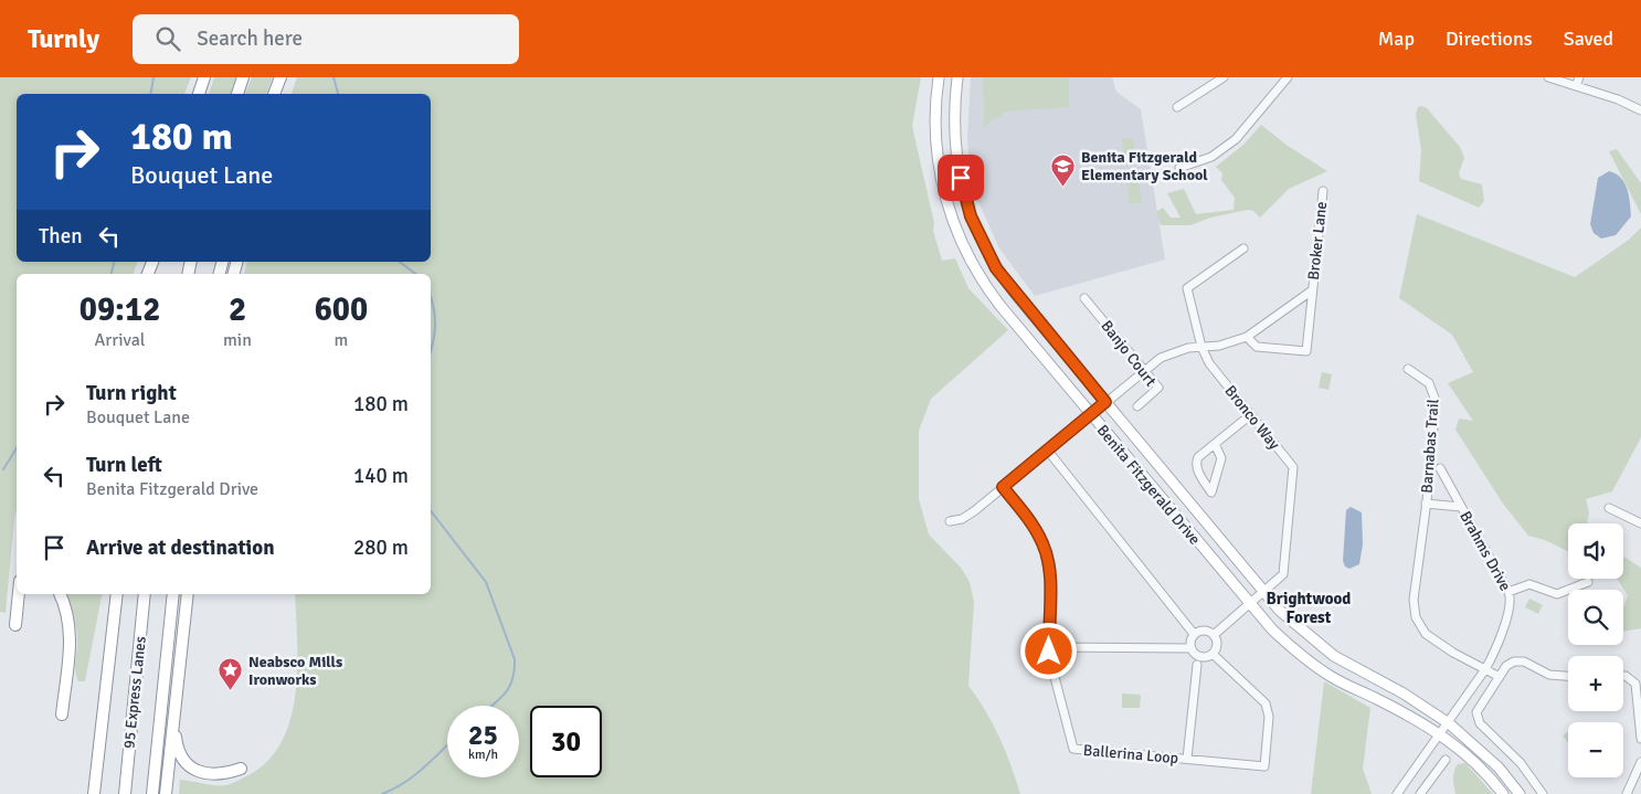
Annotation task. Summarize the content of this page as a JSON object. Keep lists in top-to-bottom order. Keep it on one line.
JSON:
{"streets":{"highway":["95 Express Lanes"],"main road":["Benita Fitzgerald Drive"],"street":["Broker Lane","Banjo Court","Bronco Way","Barnabas Trail","Brahms Drive","Ballerina Loop"]},"crossings":[["Broker Lane","Banjo Court"],["Broker Lane","Bronco Way"],["Broker Lane","Benita Fitzgerald Drive"],["Broker Lane","Ballerina Loop"],["Bronco Way","Benita Fitzgerald Drive"],["Bronco Way","Ballerina Loop"],["Barnabas Trail","Brahms Drive"],["Benita Fitzgerald Drive","Brahms Drive"]],"districts":["Brightwood Forest"],"places":{"school or university":["Benita Fitzgerald Elementary School"],"place":["Neabsco Mills Ironworks"]},"page":{"header":"Turnly","search":"Search here","nav":["Map","Directions","Saved"],"turn":["180 m","Bouquet Lane"],"then":"Then","eta":["09:12","Arrival","2","min","600","m"],"list":[{"name":"Turn right","note":"Bouquet Lane","value":"180 m"},{"name":"Turn left","note":"Benita Fitzgerald Drive","value":"140 m"},{"name":"Arrive at destination","value":"280 m"}],"map_buttons":["+","−"],"speed":"25 km/h","limit":"30"}}
